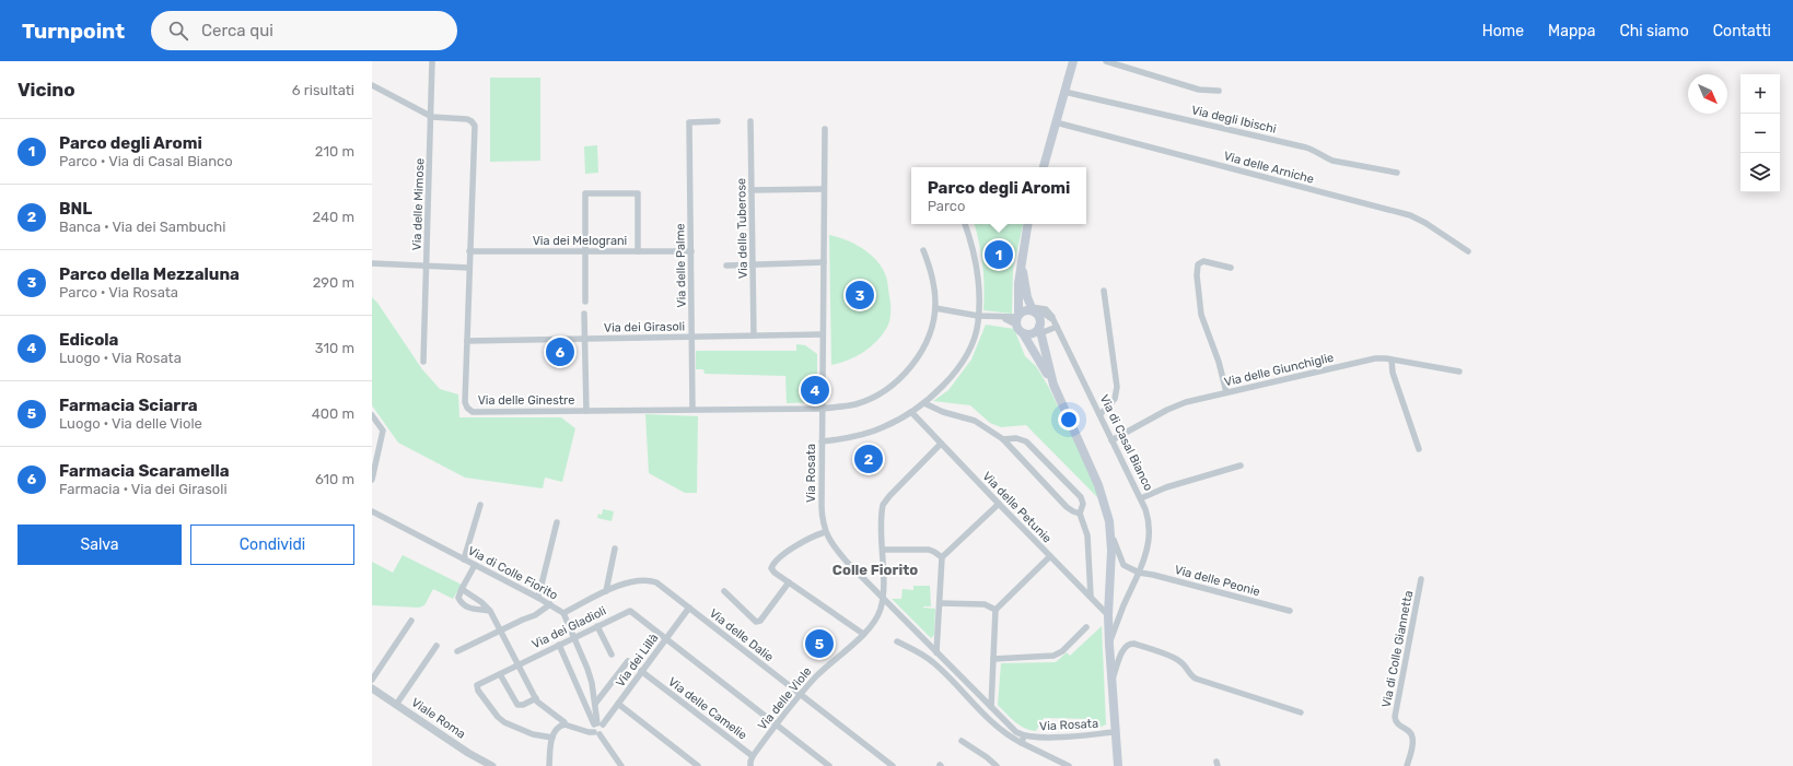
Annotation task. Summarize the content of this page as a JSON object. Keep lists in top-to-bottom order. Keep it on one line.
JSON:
{"streets":{"main road":["Via di Casal Bianco"],"street":["Via degli Ibischi","Via delle Arniche","Via delle Mimose","Via delle Tuberose","Via dei Melograni","Via delle Palme","Via dei Girasoli","Via delle Giunchiglie","Via delle Ginestre","Via Rosata","Via delle Petunie","Via di Colle Fiorito","Via delle Peonie","Via dei Gladioli","Via delle Dalie","Via di Colle Giannetta","Via dei Lillà","Via delle Viole","Via delle Camelie","Viale Roma"]},"crossings":[["Via delle Mimose","Via delle Ginestre"],["Via delle Tuberose","Via dei Girasoli"],["Via dei Melograni","Via delle Palme"],["Via dei Melograni","Via delle Ginestre"],["Via delle Palme","Via dei Girasoli"],["Via delle Palme","Via delle Ginestre"],["Via dei Girasoli","Via delle Ginestre"],["Via dei Girasoli","Via Rosata"],["Via delle Giunchiglie","Via di Casal Bianco"],["Via delle Ginestre","Via Rosata"],["Via di Casal Bianco","Via Rosata"],["Via di Casal Bianco","Via delle Petunie"],["Via di Casal Bianco","Via delle Peonie"],["Via Rosata","Via delle Viole"],["Via delle Petunie","Via delle Viole"],["Via di Colle Fiorito","Via dei Gladioli"],["Via di Colle Fiorito","Via delle Dalie"],["Via di Colle Fiorito","Via dei Lillà"],["Via dei Gladioli","Via dei Lillà"],["Via delle Dalie","Via dei Lillà"],["Via delle Dalie","Via delle Viole"],["Via dei Lillà","Via delle Camelie"],["Via delle Viole","Via delle Camelie"]],"districts":["Colle Fiorito"],"north":"bottom right","page":{"header":"Turnpoint","search":"Cerca qui","nav":["Home","Mappa","Chi siamo","Contatti"],"heading":["Vicino","6 risultati"],"map_buttons":["+","−"],"list":[{"mark":"1","name":"Parco degli Aromi","note":"Parco · Via di Casal Bianco","value":"210 m"},{"mark":"2","name":"BNL","note":"Banca · Via dei Sambuchi","value":"240 m"},{"mark":"3","name":"Parco della Mezzaluna","note":"Parco · Via Rosata","value":"290 m"},{"mark":"4","name":"Edicola","note":"Luogo · Via Rosata","value":"310 m"},{"mark":"5","name":"Farmacia Sciarra","note":"Luogo · Via delle Viole","value":"400 m"},{"mark":"6","name":"Farmacia Scaramella","note":"Farmacia · Via dei Girasoli","value":"610 m"}],"popup":["Parco degli Aromi","Parco"],"pins":["1","3","6","4","2","5"],"buttons":["Salva","Condividi"]}}
